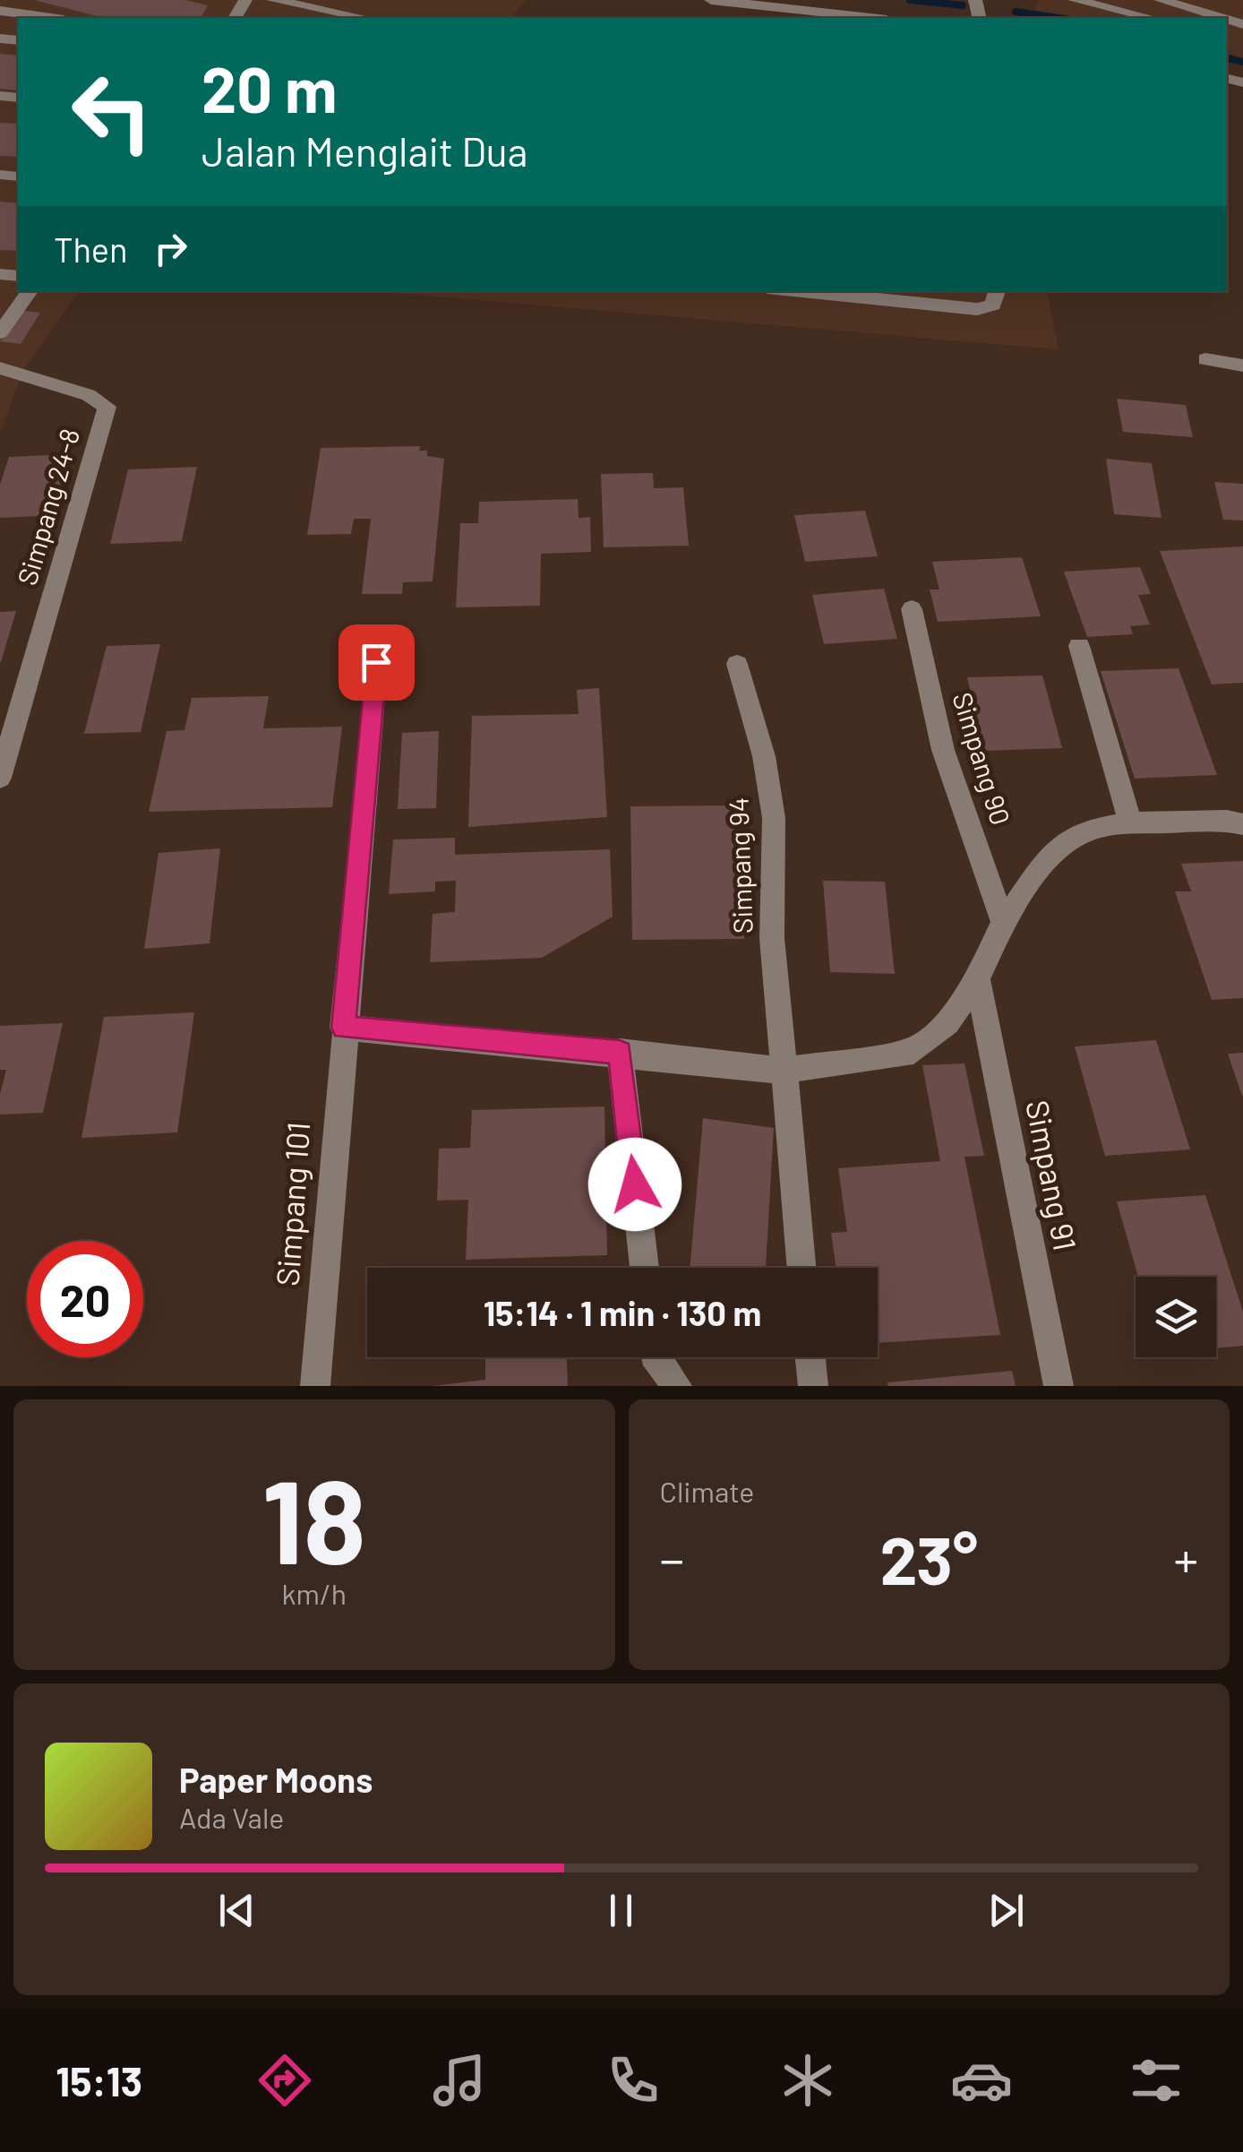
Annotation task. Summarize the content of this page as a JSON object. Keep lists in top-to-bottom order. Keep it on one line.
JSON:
{"streets":{"street":["Simpang 24-8","Simpang 90","Simpang 94","Simpang 91","Simpang 101"]},"page":{"turn":["20 m","Jalan Menglait Dua"],"then":"Then","limit":"20","trip":"15:14 · 1 min · 130 m","tile":[["18","km/h"],"Climate"],"heat":["−","23°","+"],"song":["Paper Moons","Ada Vale"],"tabs":"15:13"}}
